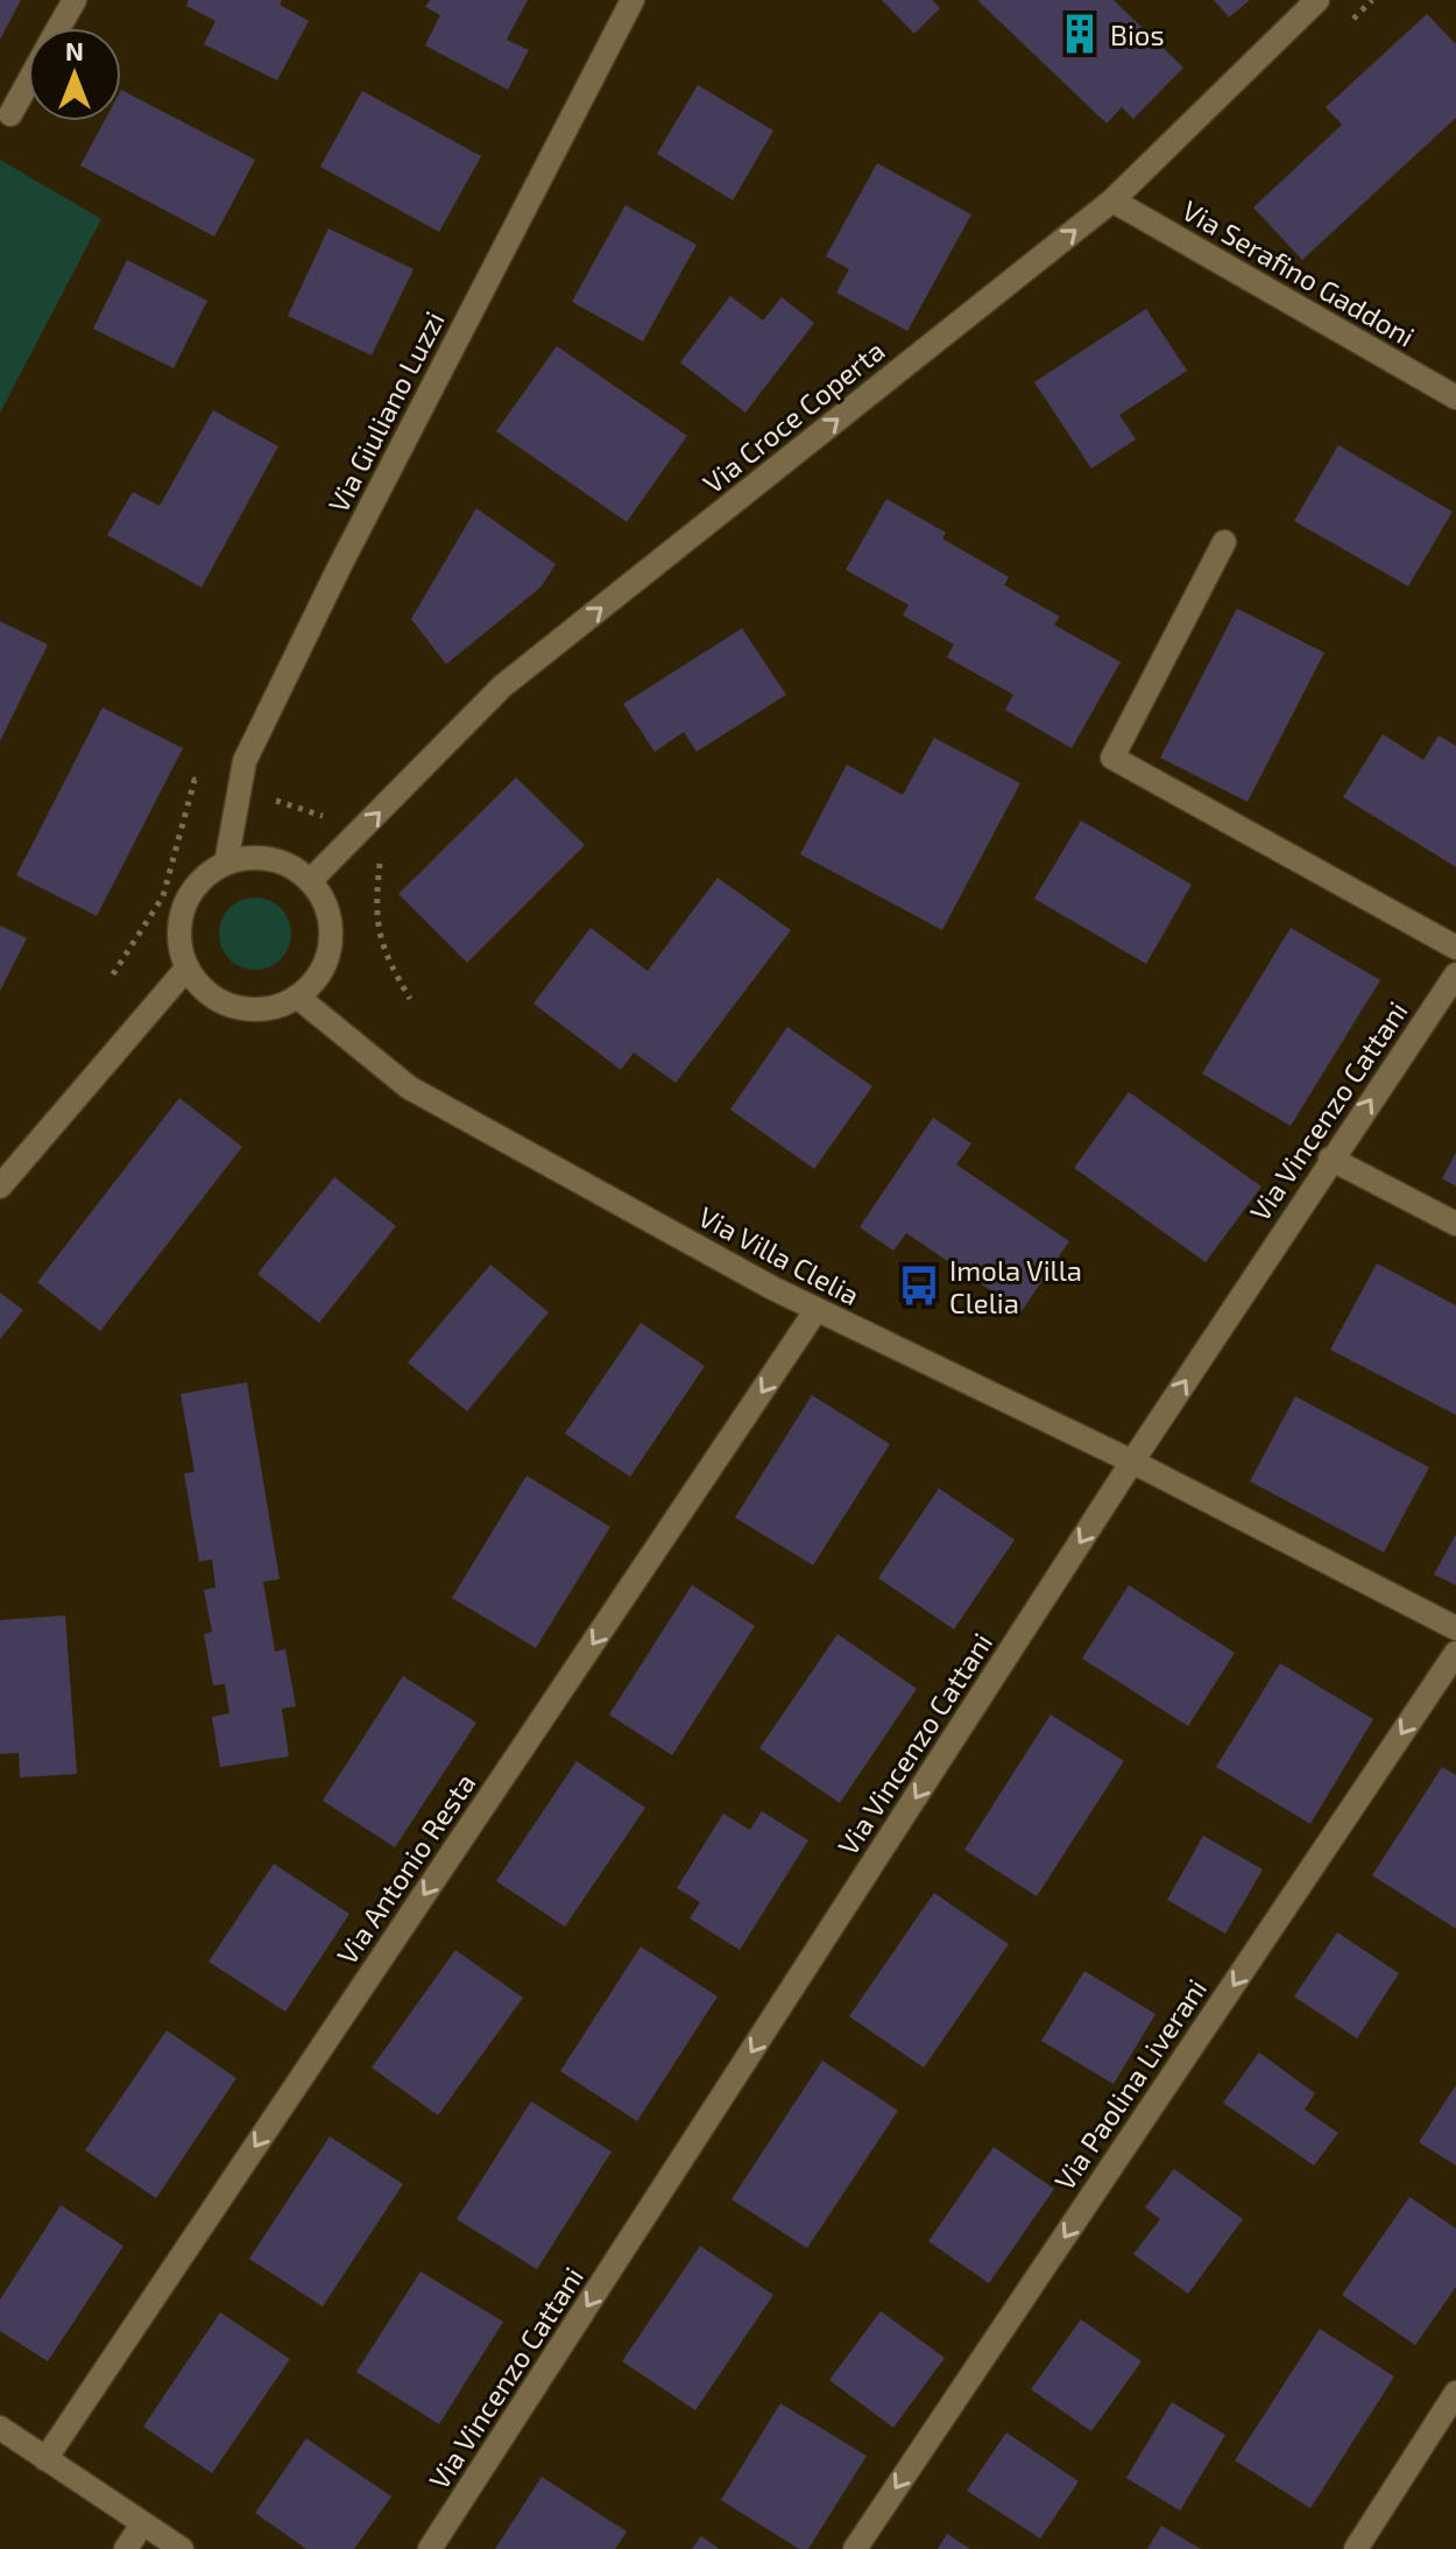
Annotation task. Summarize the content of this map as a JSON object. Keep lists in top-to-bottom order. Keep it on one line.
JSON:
{"streets":{"street":["Via Serafino Gaddoni","Via Giuliano Luzzi","Via Croce Coperta","Via Vincenzo Cattani","Via Villa Clelia","Via Antonio Resta","Via Paolina Liverani"]},"crossings":[["Via Serafino Gaddoni","Via Croce Coperta"],["Via Giuliano Luzzi","Via Croce Coperta"],["Via Giuliano Luzzi","Via Villa Clelia"],["Via Croce Coperta","Via Villa Clelia"],["Via Vincenzo Cattani","Via Villa Clelia"],["Via Villa Clelia","Via Antonio Resta"]],"one_way":["Via Croce Coperta","Via Antonio Resta","Via Paolina Liverani"],"places":{"building":["Bios"],"bus stop":["Imola Villa Clelia"]},"north":"top"}
